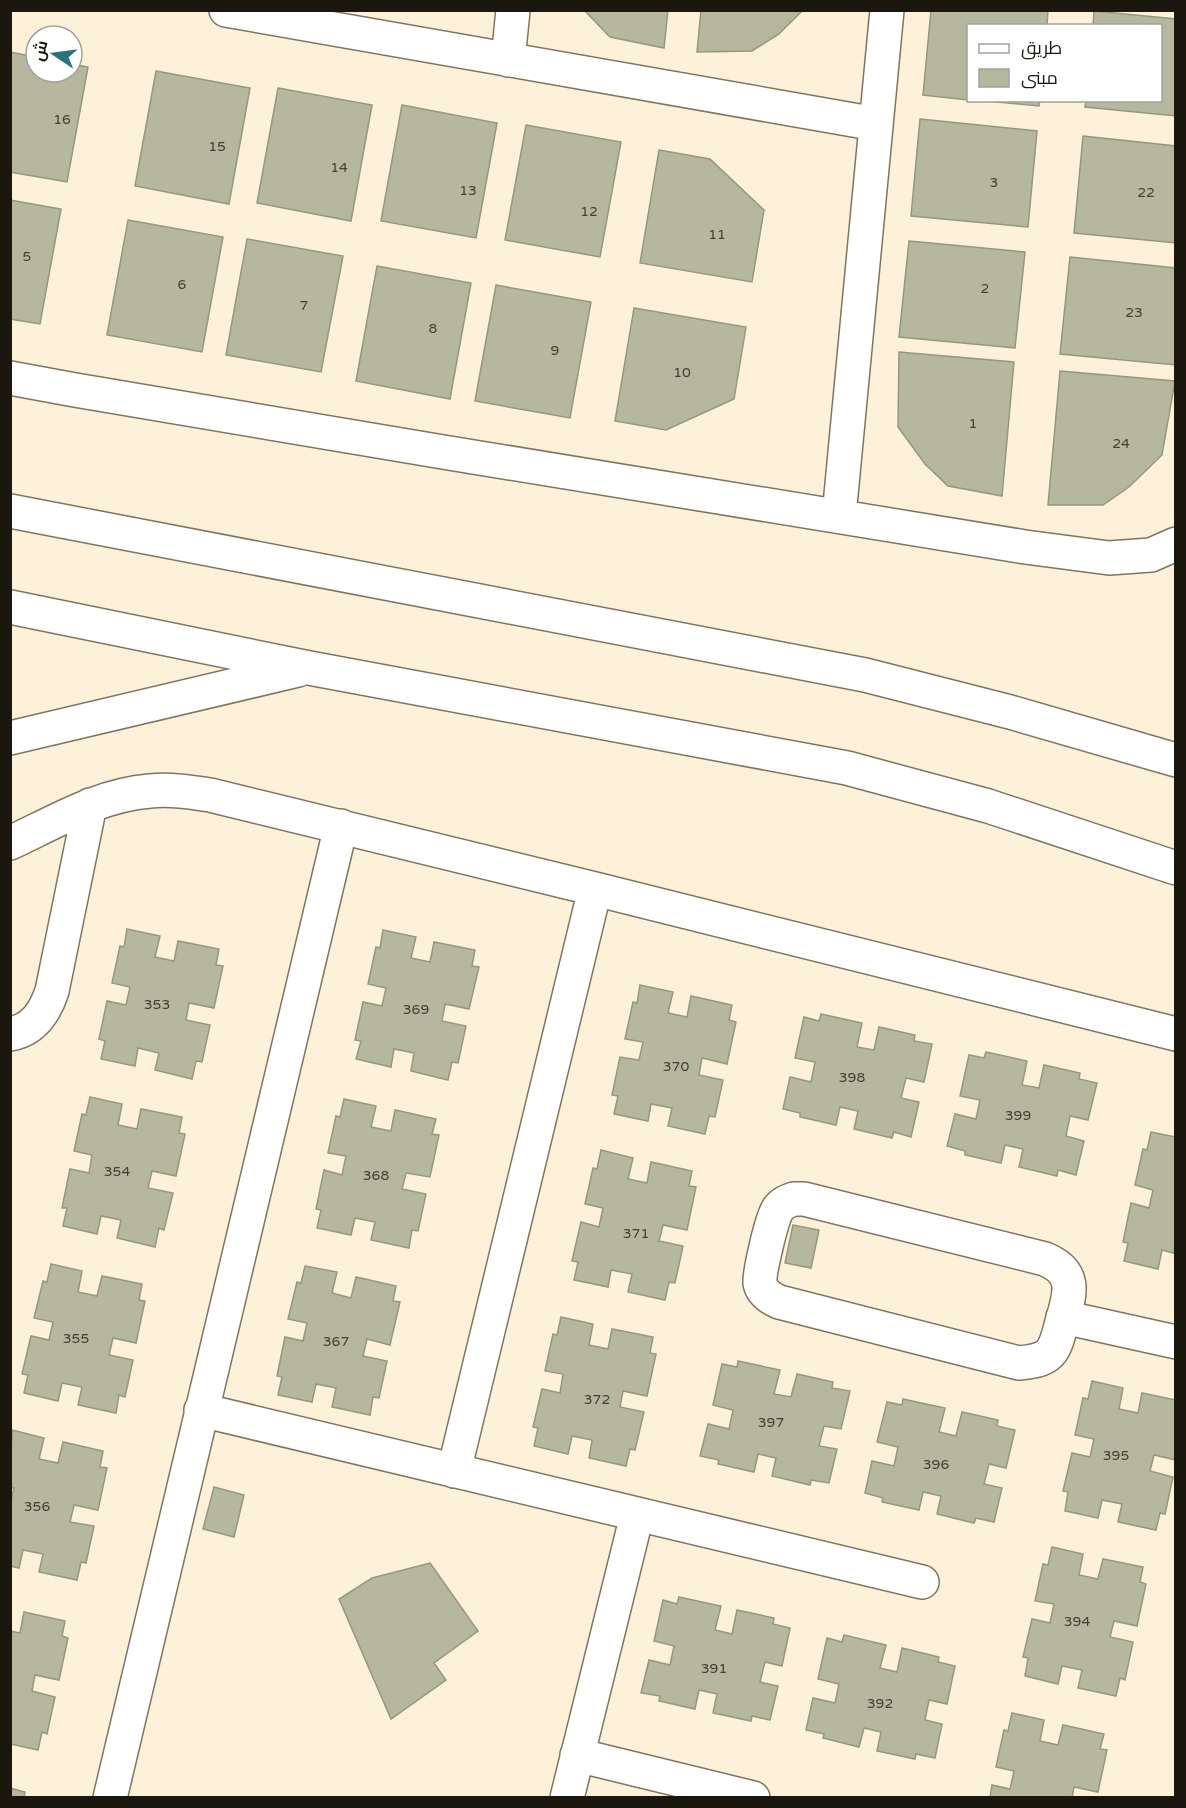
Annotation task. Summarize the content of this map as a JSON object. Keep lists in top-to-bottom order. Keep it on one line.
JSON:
{"house_numbers":["16","15","14","3","13","22","12","11","5","6","2","7","23","8","9","10","1","24","353","369","370","398","399","354","368","371","355","367","372","397","395","396","356","394","391","392"],"legend":["طريق","مبنى"],"north":"left"}
